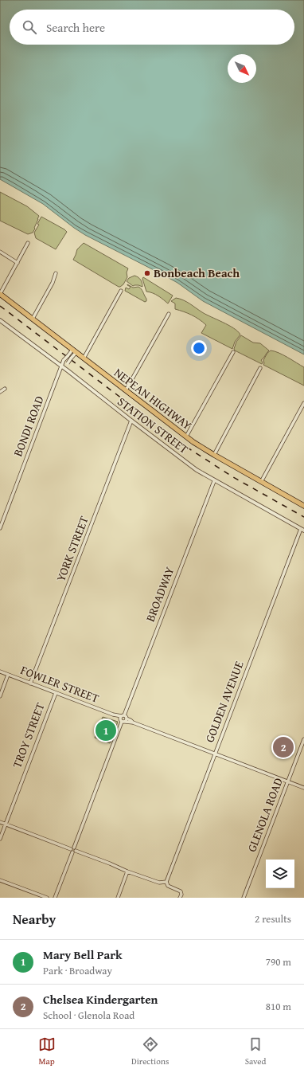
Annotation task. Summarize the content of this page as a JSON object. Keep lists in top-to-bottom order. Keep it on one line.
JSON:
{"streets":{"highway":["NEPEAN HIGHWAY"],"street":["STATION STREET","BONDI ROAD","YORK STREET","BROADWAY","FOWLER STREET","GOLDEN AVENUE","TROY STREET","GLENOLA ROAD"]},"crossings":[["NEPEAN HIGHWAY","BONDI ROAD"],["STATION STREET","BONDI ROAD"],["STATION STREET","YORK STREET"],["STATION STREET","BROADWAY"],["STATION STREET","GOLDEN AVENUE"],["YORK STREET","FOWLER STREET"],["BROADWAY","FOWLER STREET"],["FOWLER STREET","GOLDEN AVENUE"],["FOWLER STREET","TROY STREET"],["FOWLER STREET","GLENOLA ROAD"]],"places":["Bonbeach Beach"],"north":"bottom right","page":{"search":"Search here","pins":["1","2"],"heading":["Nearby","2 results"],"list":[{"mark":"1","name":"Mary Bell Park","note":"Park · Broadway","value":"790 m"},{"mark":"2","name":"Chelsea Kindergarten","note":"School · Glenola Road","value":"810 m"}],"nav":["Map","Directions","Saved"]}}
